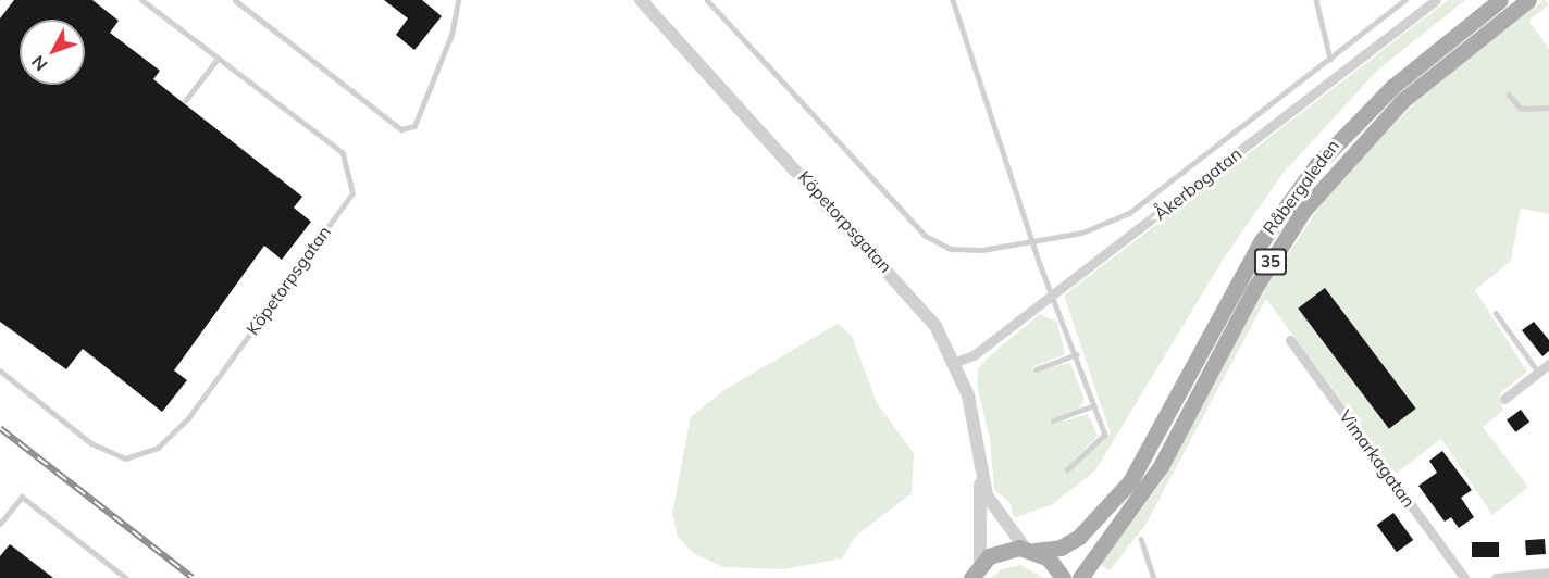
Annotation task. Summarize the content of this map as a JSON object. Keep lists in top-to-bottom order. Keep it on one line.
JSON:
{"streets":{"main road":["Råbergaleden","35"],"street":["Åkerbogatan","Köpetorpsgatan","Vimarkagatan"]},"crossings":[["Åkerbogatan","Köpetorpsgatan"],["Råbergaleden","Köpetorpsgatan"],["Råbergaleden","35"],["Köpetorpsgatan","35"]],"north":"bottom left"}
